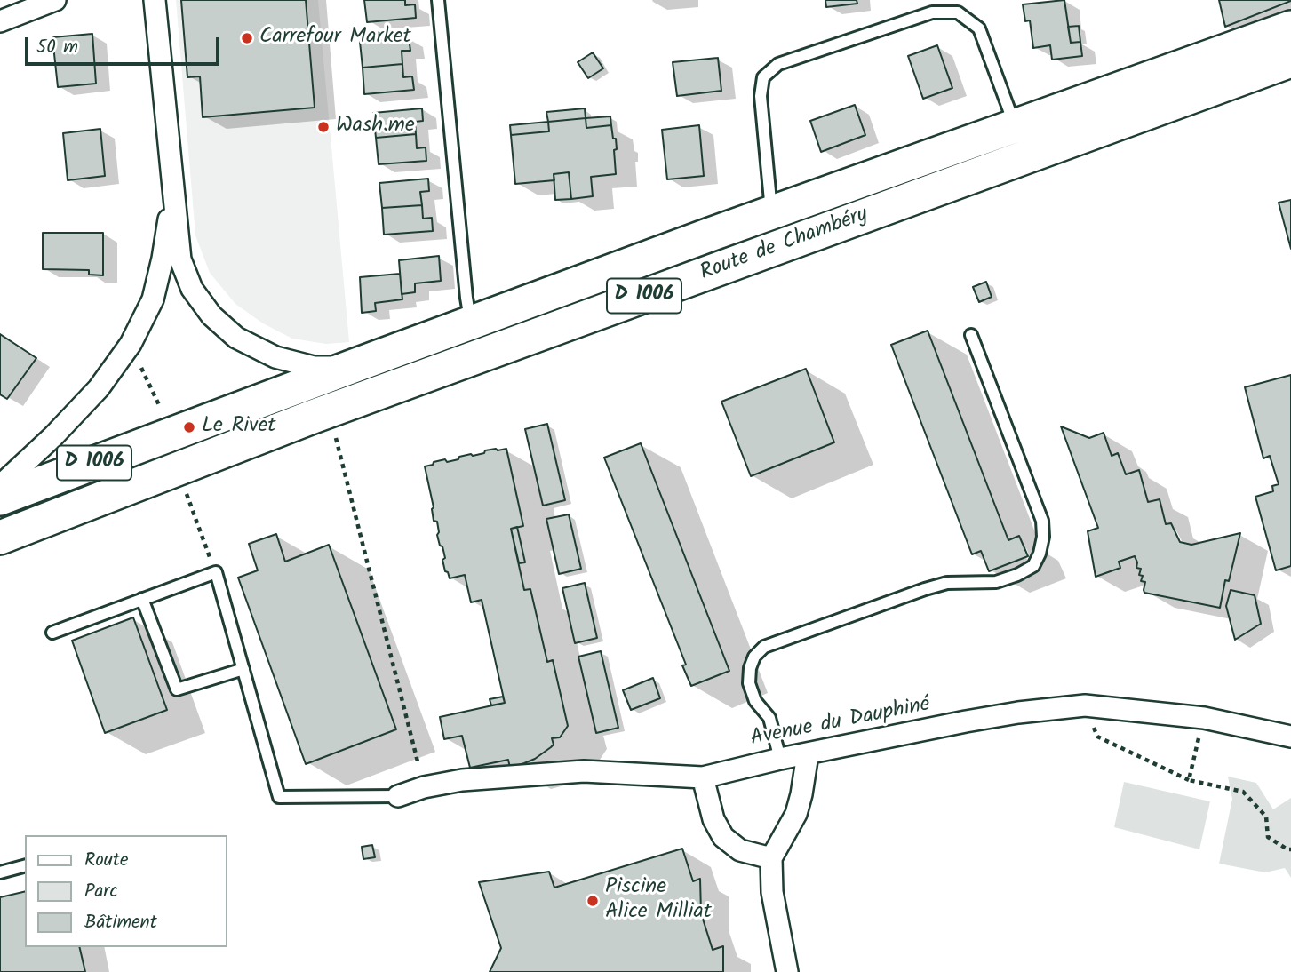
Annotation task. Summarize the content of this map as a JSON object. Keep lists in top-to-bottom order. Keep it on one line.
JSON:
{"streets":{"main road":["Route de Chambéry","D 1006"],"street":["Avenue du Dauphiné"]},"places":["Carrefour Market","Wash.me","Le Rivet","Piscine Alice Milliat"],"legend":["Route","Parc","Bâtiment"],"scale_bar":"50 m"}
